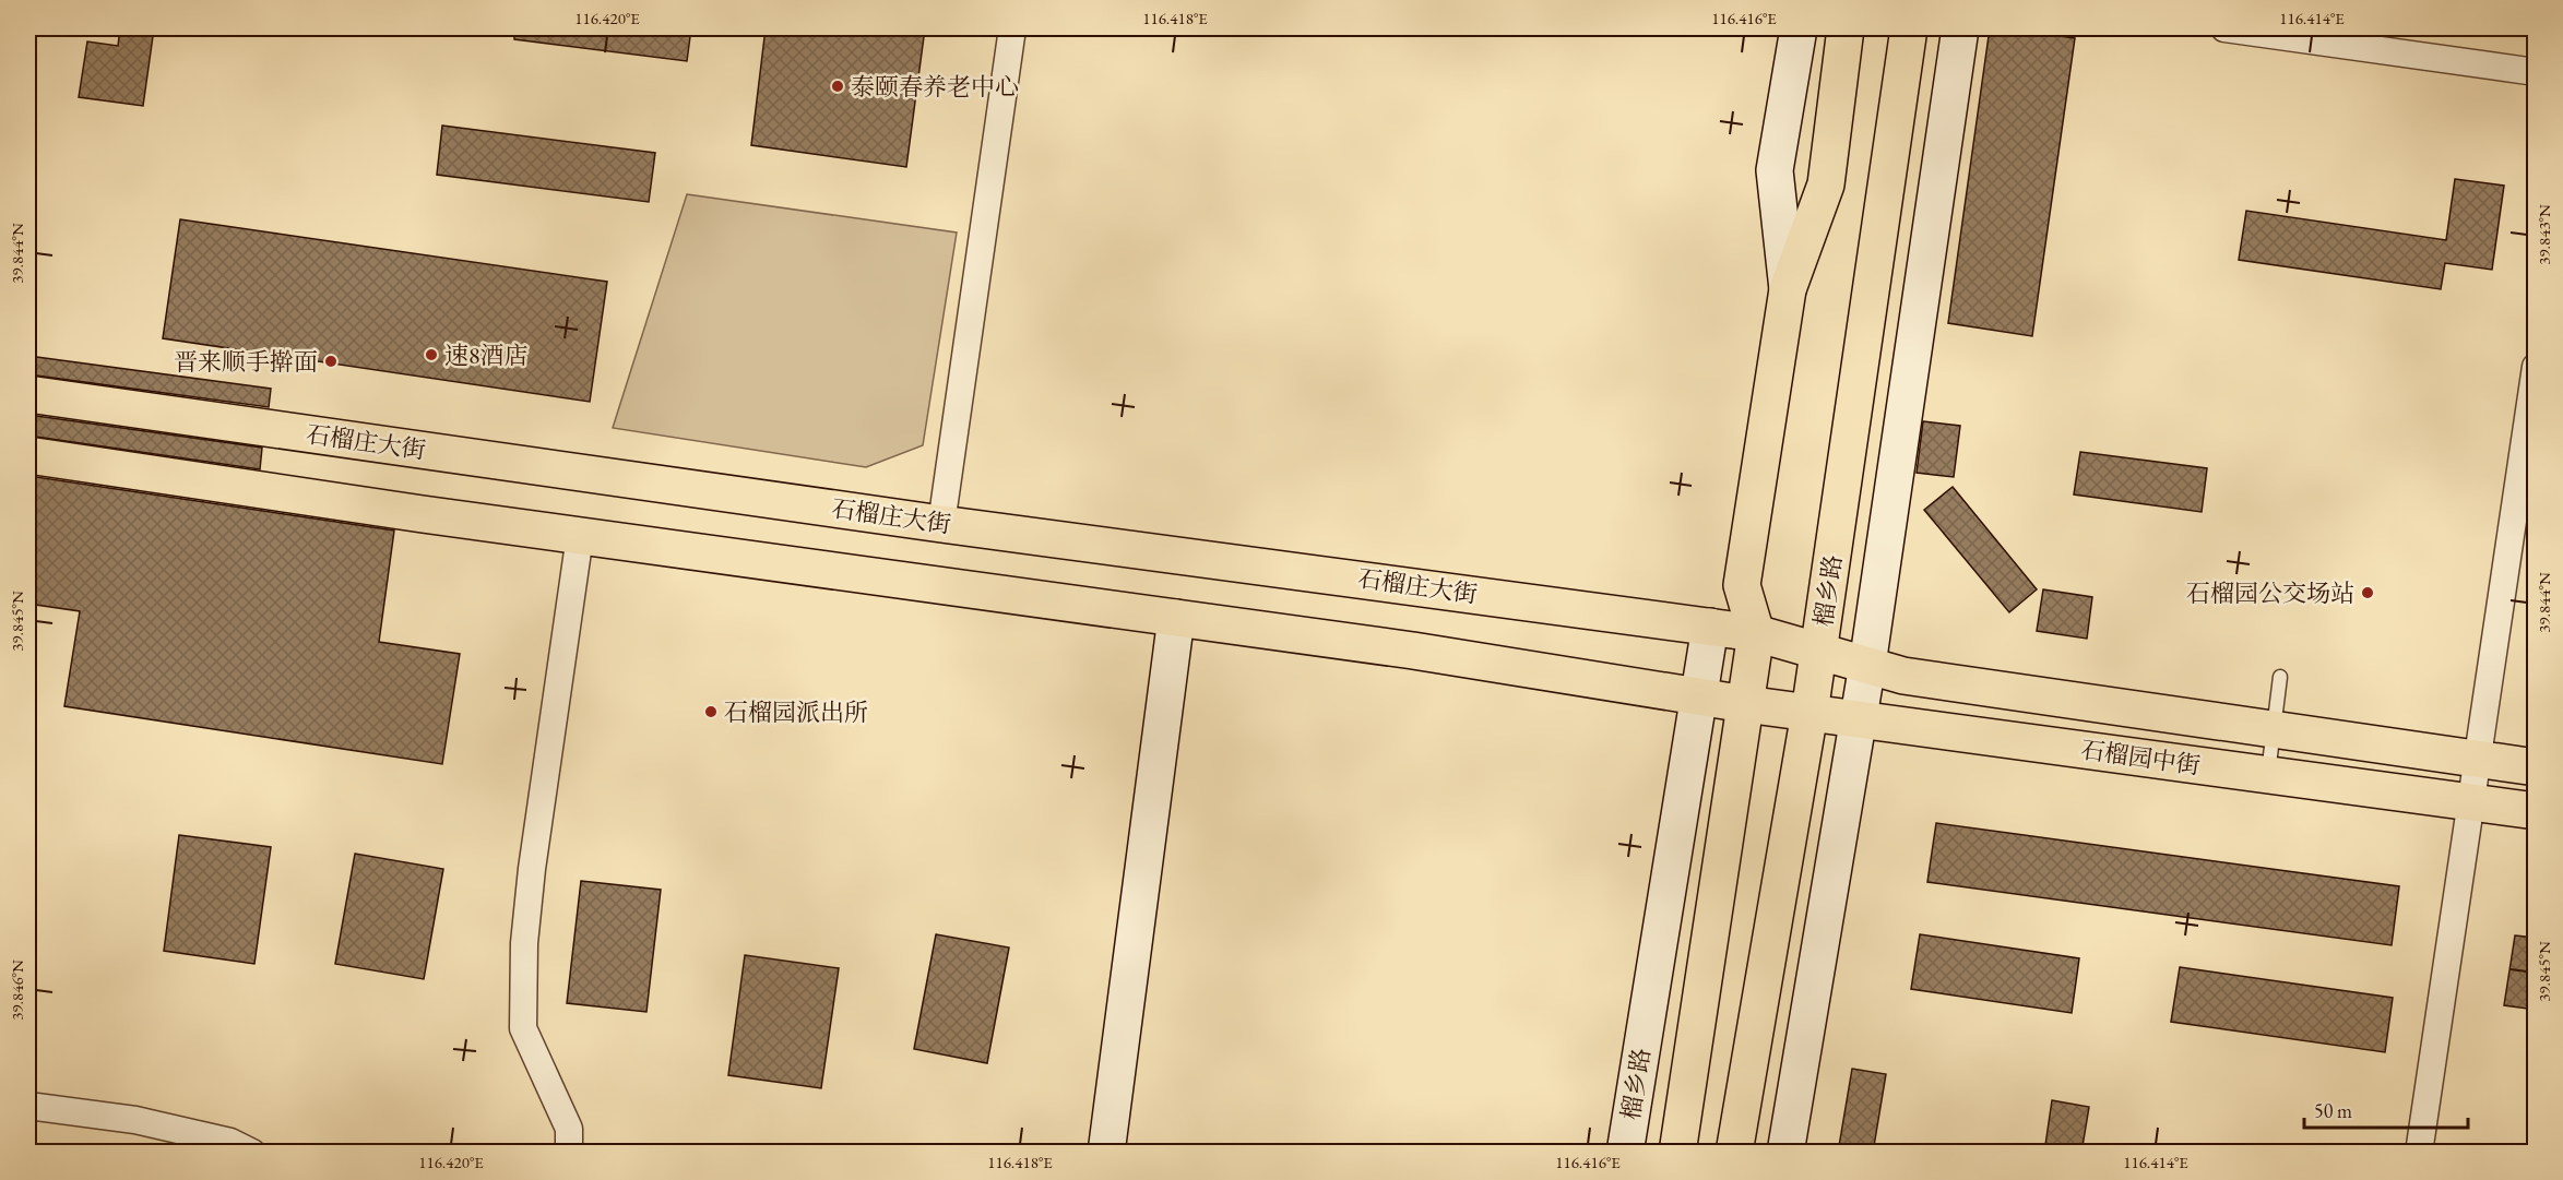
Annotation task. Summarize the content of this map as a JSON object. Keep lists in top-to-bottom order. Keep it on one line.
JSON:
{"streets":{"main road":["石榴庄大街","榴乡路","石榴园中街"]},"crossings":[["石榴庄大街","榴乡路"],["石榴庄大街","石榴园中街"],["榴乡路","石榴园中街"]],"places":["泰颐春养老中心","速8酒店","晋来顺手擀面","石榴园公交场站","石榴园派出所"],"scale_bar":"50 m","coordinates":["116.420°E","116.418°E","116.416°E","116.414°E","39.843°N","39.844°N","39.845°N","39.846°N"]}
